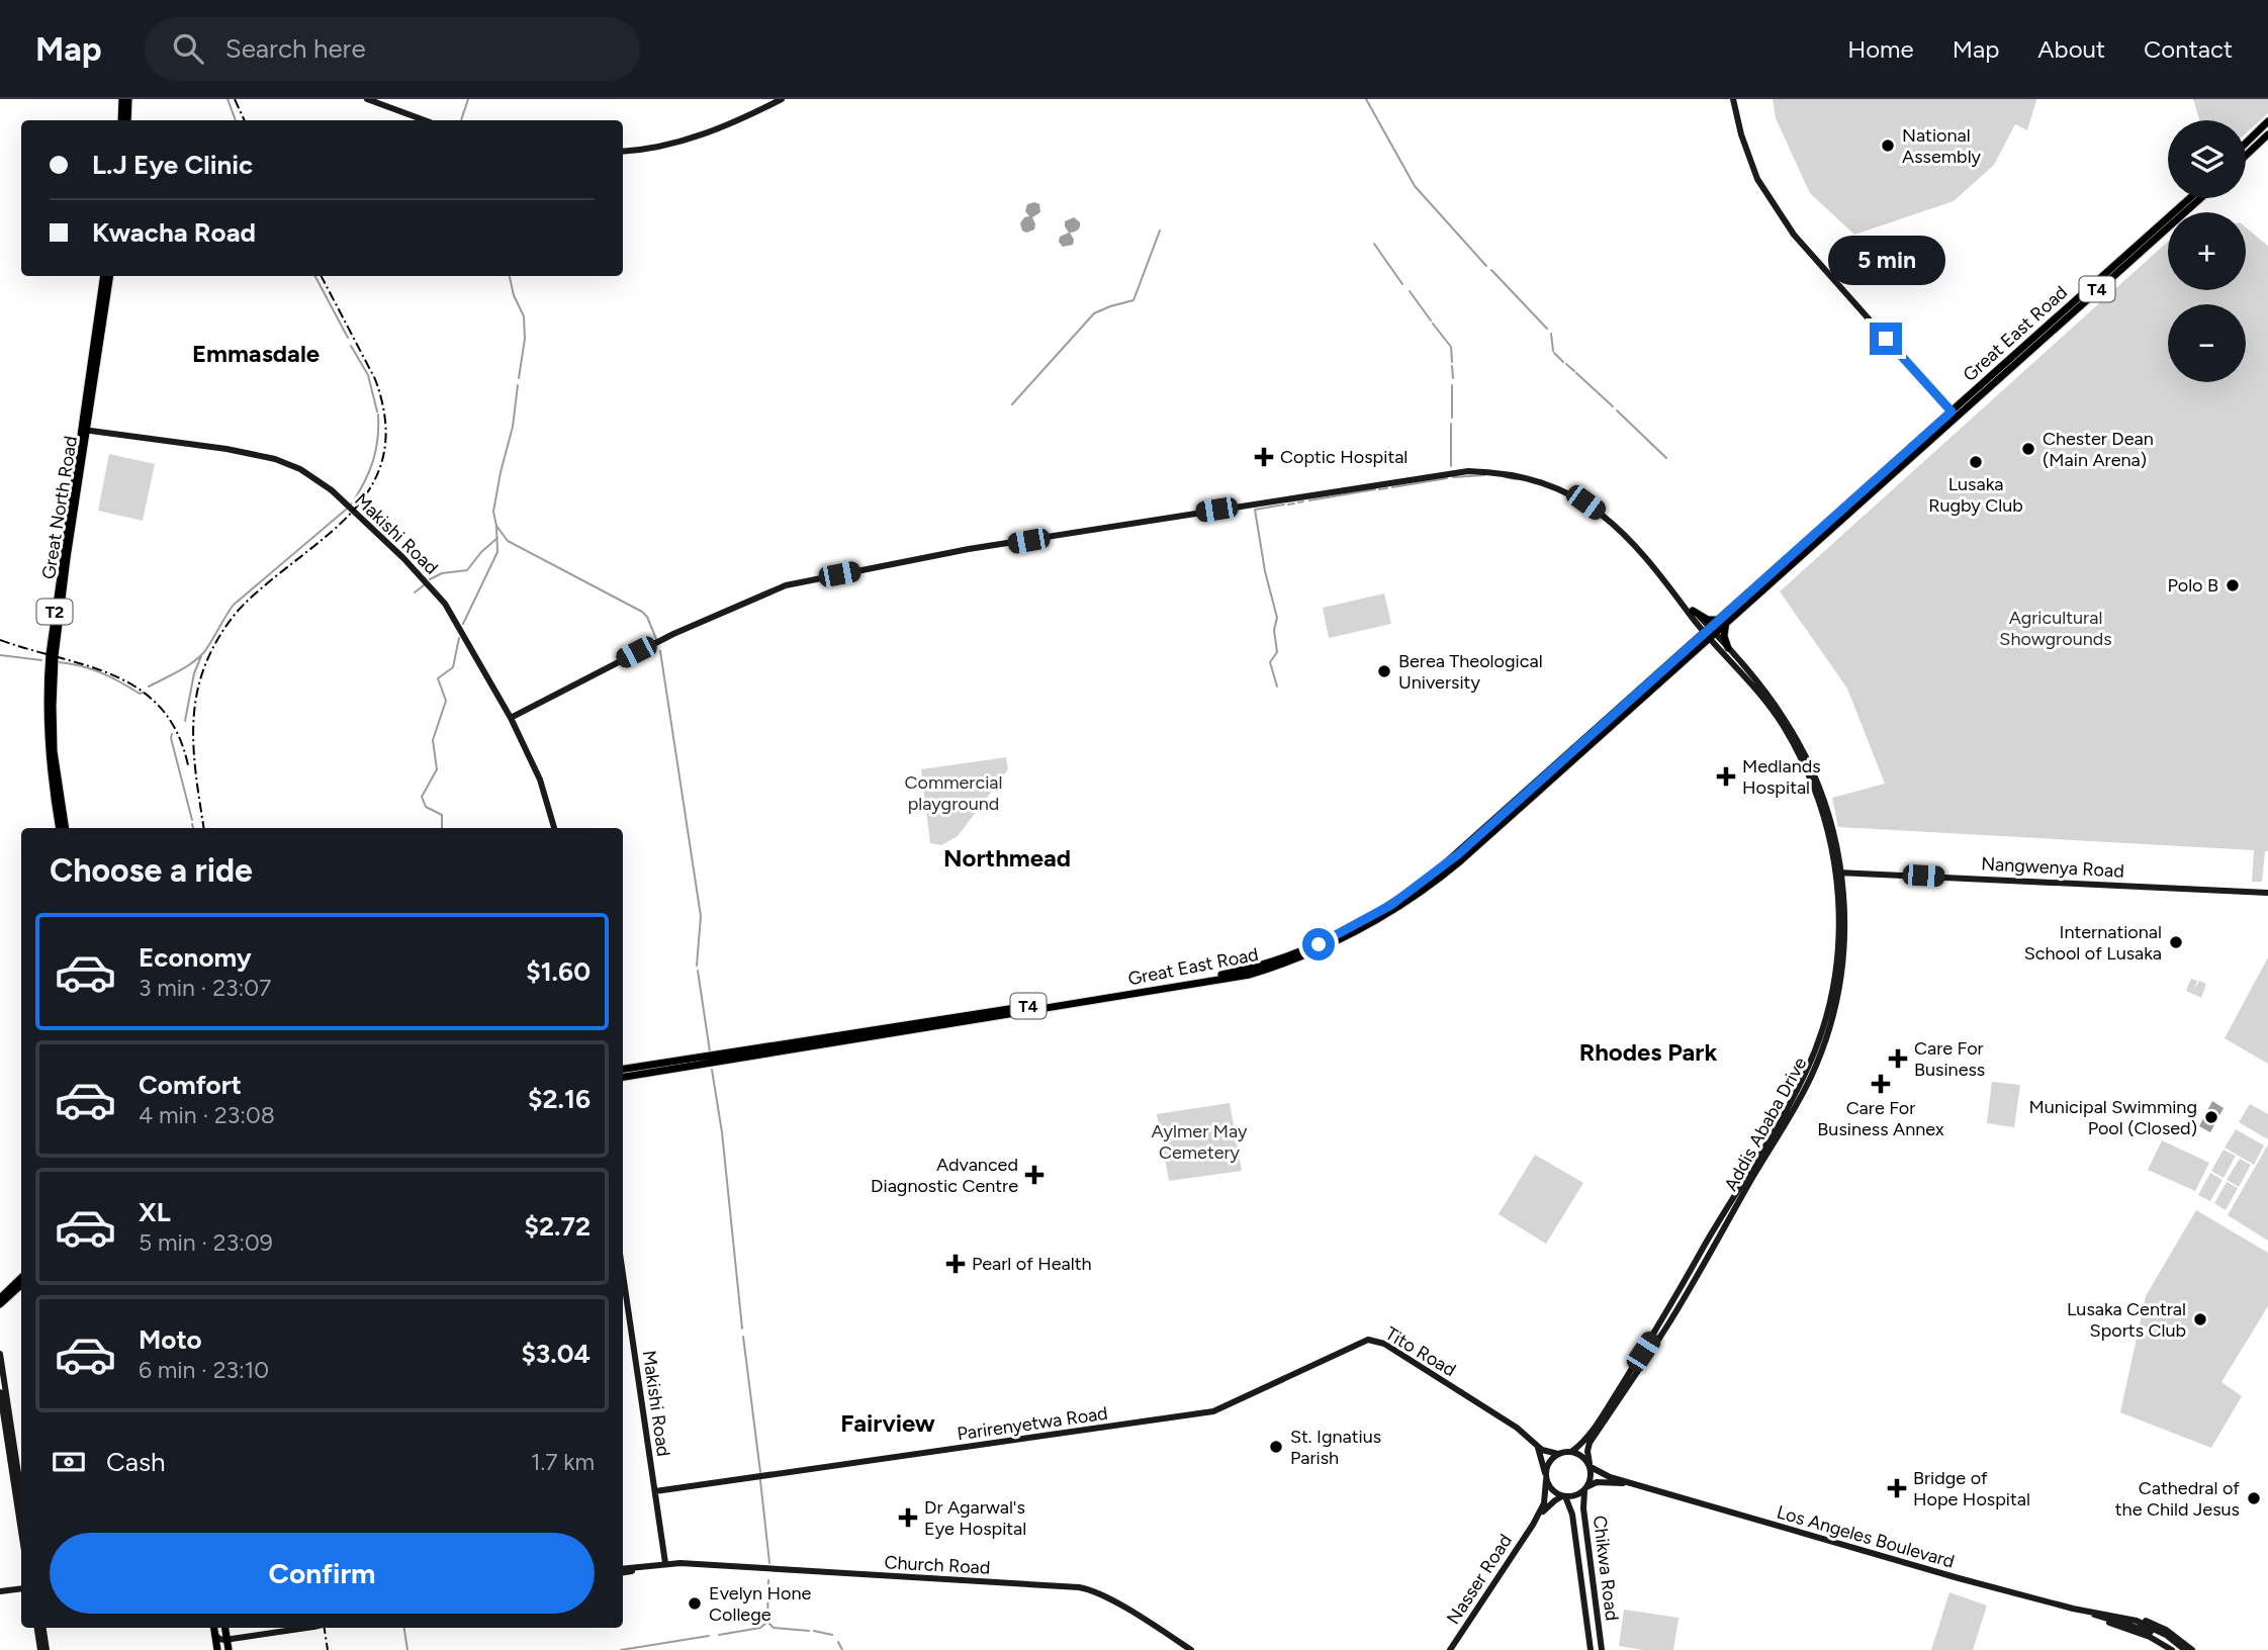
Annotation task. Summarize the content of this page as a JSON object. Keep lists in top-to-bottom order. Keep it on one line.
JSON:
{"streets":{"main road":["T4","Great East Road","Great North Road","Makishi Road","T2","Nangwenya Road","Addis Ababa Drive","Tito Road","Parirenyetwa Road","Los Angeles Boulevard","Church Road","Chikwa Road","Nasser Road"]},"crossings":[["Great East Road","Addis Ababa Drive"],["Great North Road","Makishi Road"],["Makishi Road","Parirenyetwa Road"],["Makishi Road","Church Road"],["Nangwenya Road","Addis Ababa Drive"],["Addis Ababa Drive","Tito Road"],["Addis Ababa Drive","Los Angeles Boulevard"],["Addis Ababa Drive","Chikwa Road"],["Addis Ababa Drive","Nasser Road"],["Tito Road","Parirenyetwa Road"],["Tito Road","Los Angeles Boulevard"],["Tito Road","Chikwa Road"],["Tito Road","Nasser Road"],["Los Angeles Boulevard","Chikwa Road"],["Los Angeles Boulevard","Nasser Road"],["Chikwa Road","Nasser Road"]],"districts":["Emmasdale","Northmead","Rhodes Park","Fairview"],"parks":["Agricultural Showgrounds","Commercial playground","Aylmer May Cemetery"],"places":{"other":["National Assembly","Chester Dean (Main Arena)","Lusaka Rugby Club","Polo B","Berea Theological University","International School of Lusaka","Municipal Swimming Pool (Closed)","Lusaka Central Sports Club","St. Ignatius Parish","Cathedral of the Child Jesus","Evelyn Hone College"],"health":["Coptic Hospital","Medlands Hospital","Care For Business","Care For Business Annex","Advanced Diagnostic Centre","Pearl of Health","Bridge of Hope Hospital","Dr Agarwal's Eye Hospital"]},"page":{"header":"Map","search":"Search here","nav":["Home","Map","About","Contact"],"map_buttons":["+","−"],"banner":["L.J Eye Clinic","Kwacha Road"],"bubble":"5 min","heading":"Choose a ride","list":[{"name":"Economy","note":"3 min · 23:07","value":"$1.60"},{"name":"Comfort","note":"4 min · 23:08","value":"$2.16"},{"name":"XL","note":"5 min · 23:09","value":"$2.72"},{"name":"Moto","note":"6 min · 23:10","value":"$3.04"}],"pay":["Cash","1.7 km"],"buttons":"Confirm"}}
